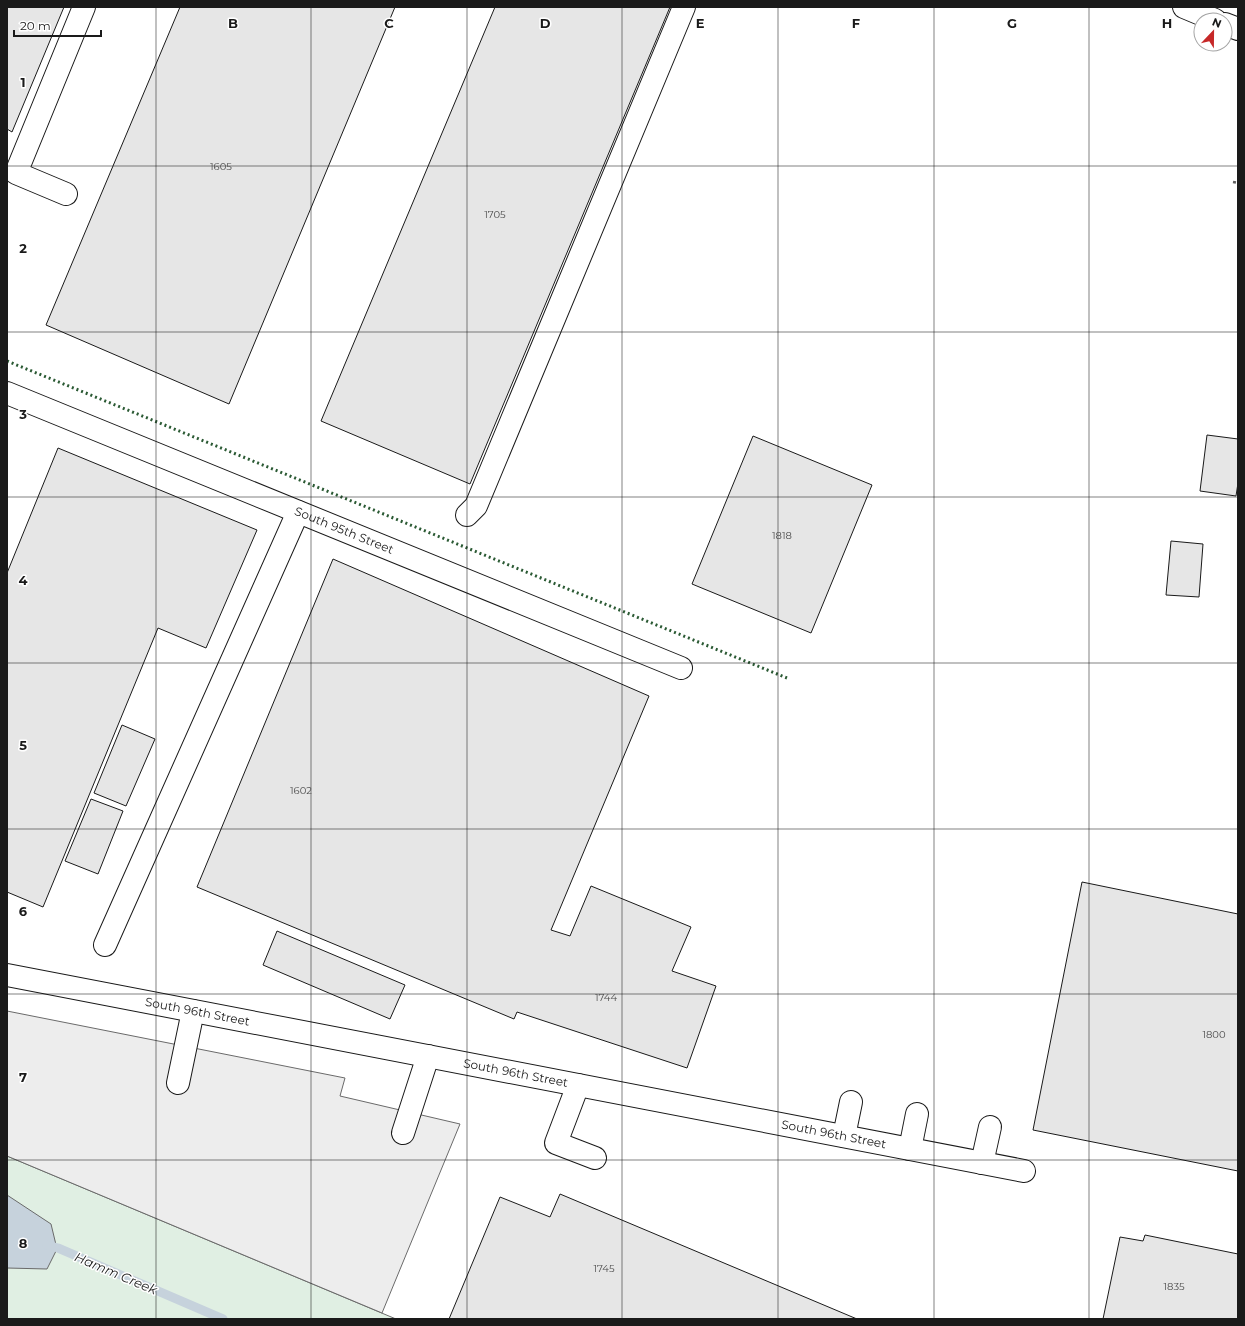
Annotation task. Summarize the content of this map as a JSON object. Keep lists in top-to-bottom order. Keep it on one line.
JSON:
{"streets":{"street":["South 95th Street","South 96th Street"]},"water":["Hamm Creek"],"house_numbers":["1605","1705","1818","1602","1744","1800","1745","1835"],"scale_bar":"20 m","north":"top","grid":{"columns":["B","C","D","E","F","G","H"],"rows":["1","2","3","4","5","6","7","8"]}}
